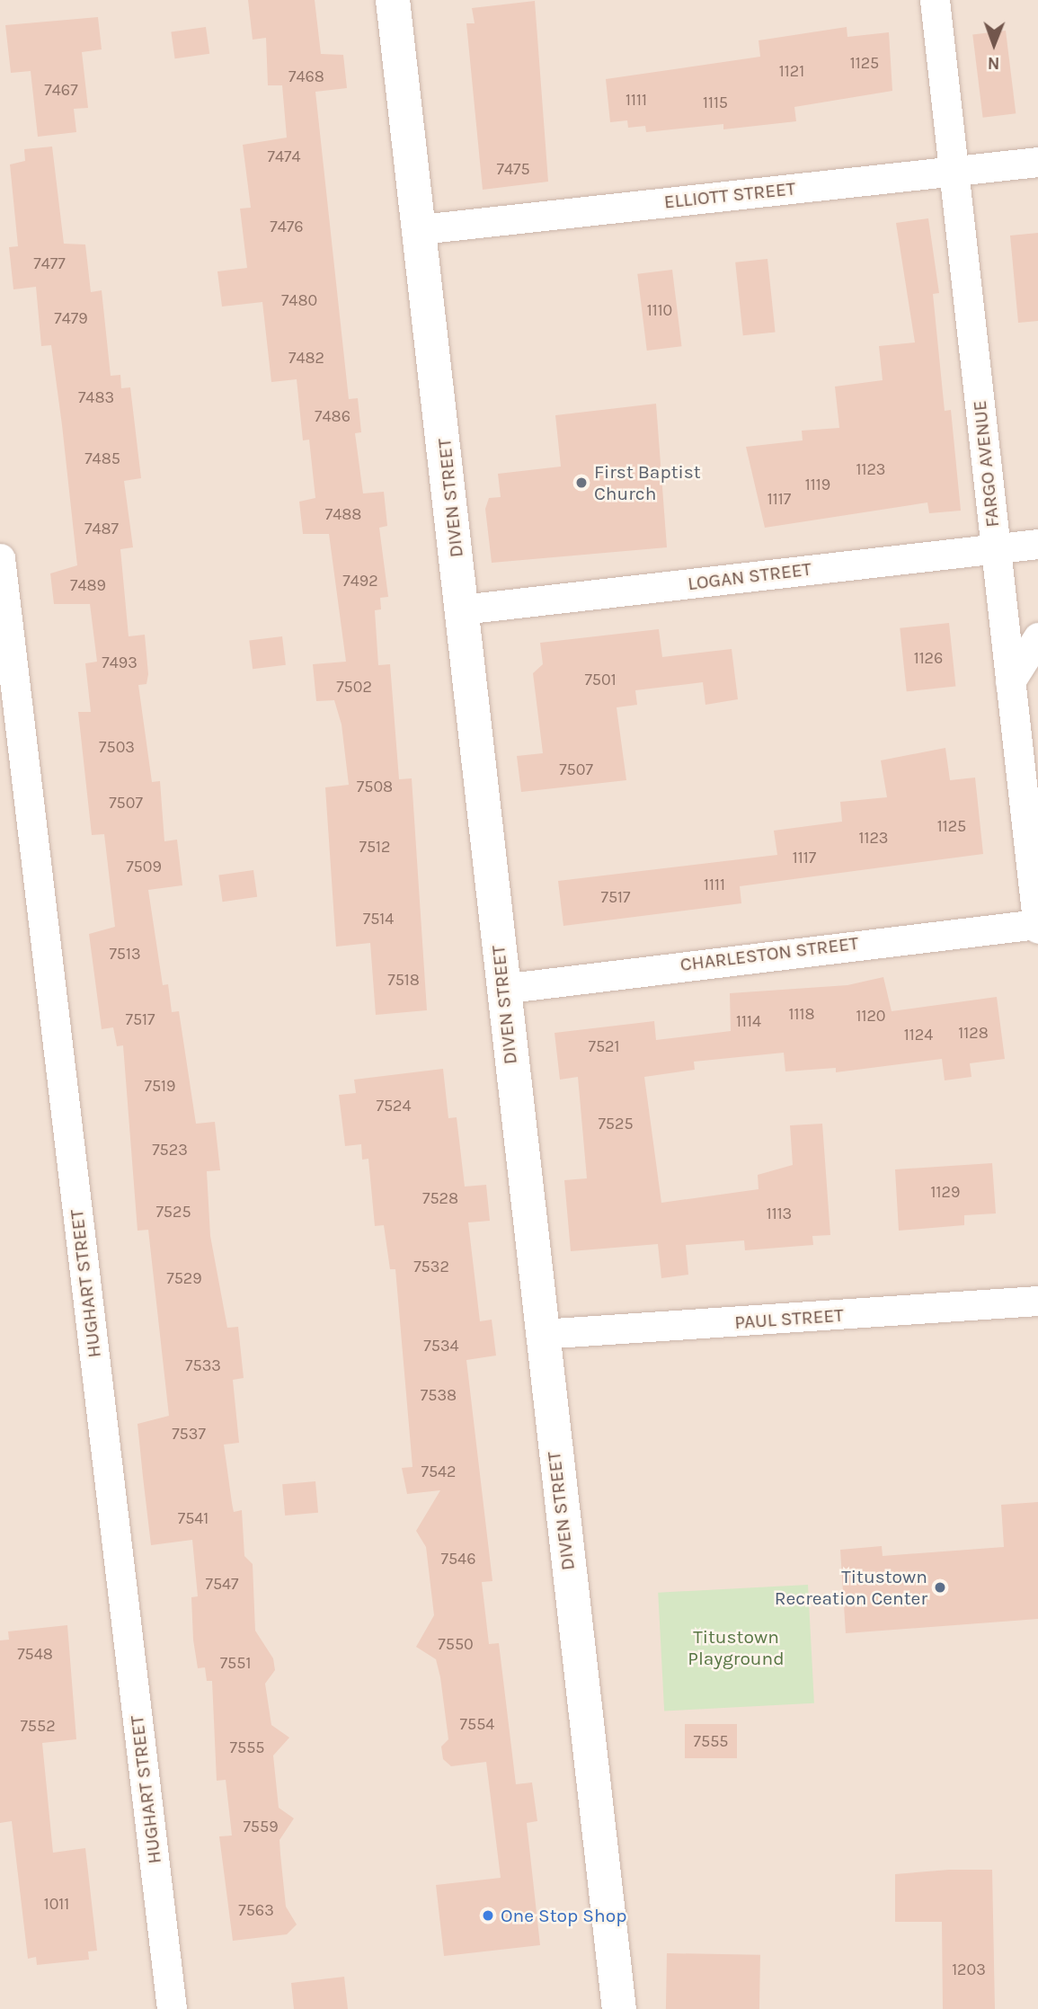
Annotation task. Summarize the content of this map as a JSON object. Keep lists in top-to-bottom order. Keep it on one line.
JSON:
{"streets":{"street":["ELLIOTT STREET","FARGO AVENUE","DIVEN STREET","LOGAN STREET","CHARLESTON STREET","HUGHART STREET","PAUL STREET"]},"crossings":[["ELLIOTT STREET","FARGO AVENUE"],["ELLIOTT STREET","DIVEN STREET"],["FARGO AVENUE","LOGAN STREET"],["FARGO AVENUE","CHARLESTON STREET"],["DIVEN STREET","LOGAN STREET"],["DIVEN STREET","CHARLESTON STREET"],["DIVEN STREET","PAUL STREET"]],"parks":["Titustown Playground"],"places":["First Baptist Church","Titustown Recreation Center","One Stop Shop"],"house_numbers":["1125","1121","7468","7467","1111","1115","7474","7475","7476","7477","7480","1110","7479","7482","7483","7486","7485","1123","1119","1117","7488","7487","7492","7489","1126","7493","7501","7502","7503","7507","7508","7507","1125","1123","7512","1117","7509","1111","7517","7514","7513","7518","1118","1120","7517","1114","1128","1124","7521","7519","7524","7525","7523","1129","7528","7525","1113","7532","7529","7534","7533","7538","7537","7542","7541","7546","7547","7550","7548","7551","7554","7552","7555","7555","7559","1011","7563","1203"],"north":"bottom"}
